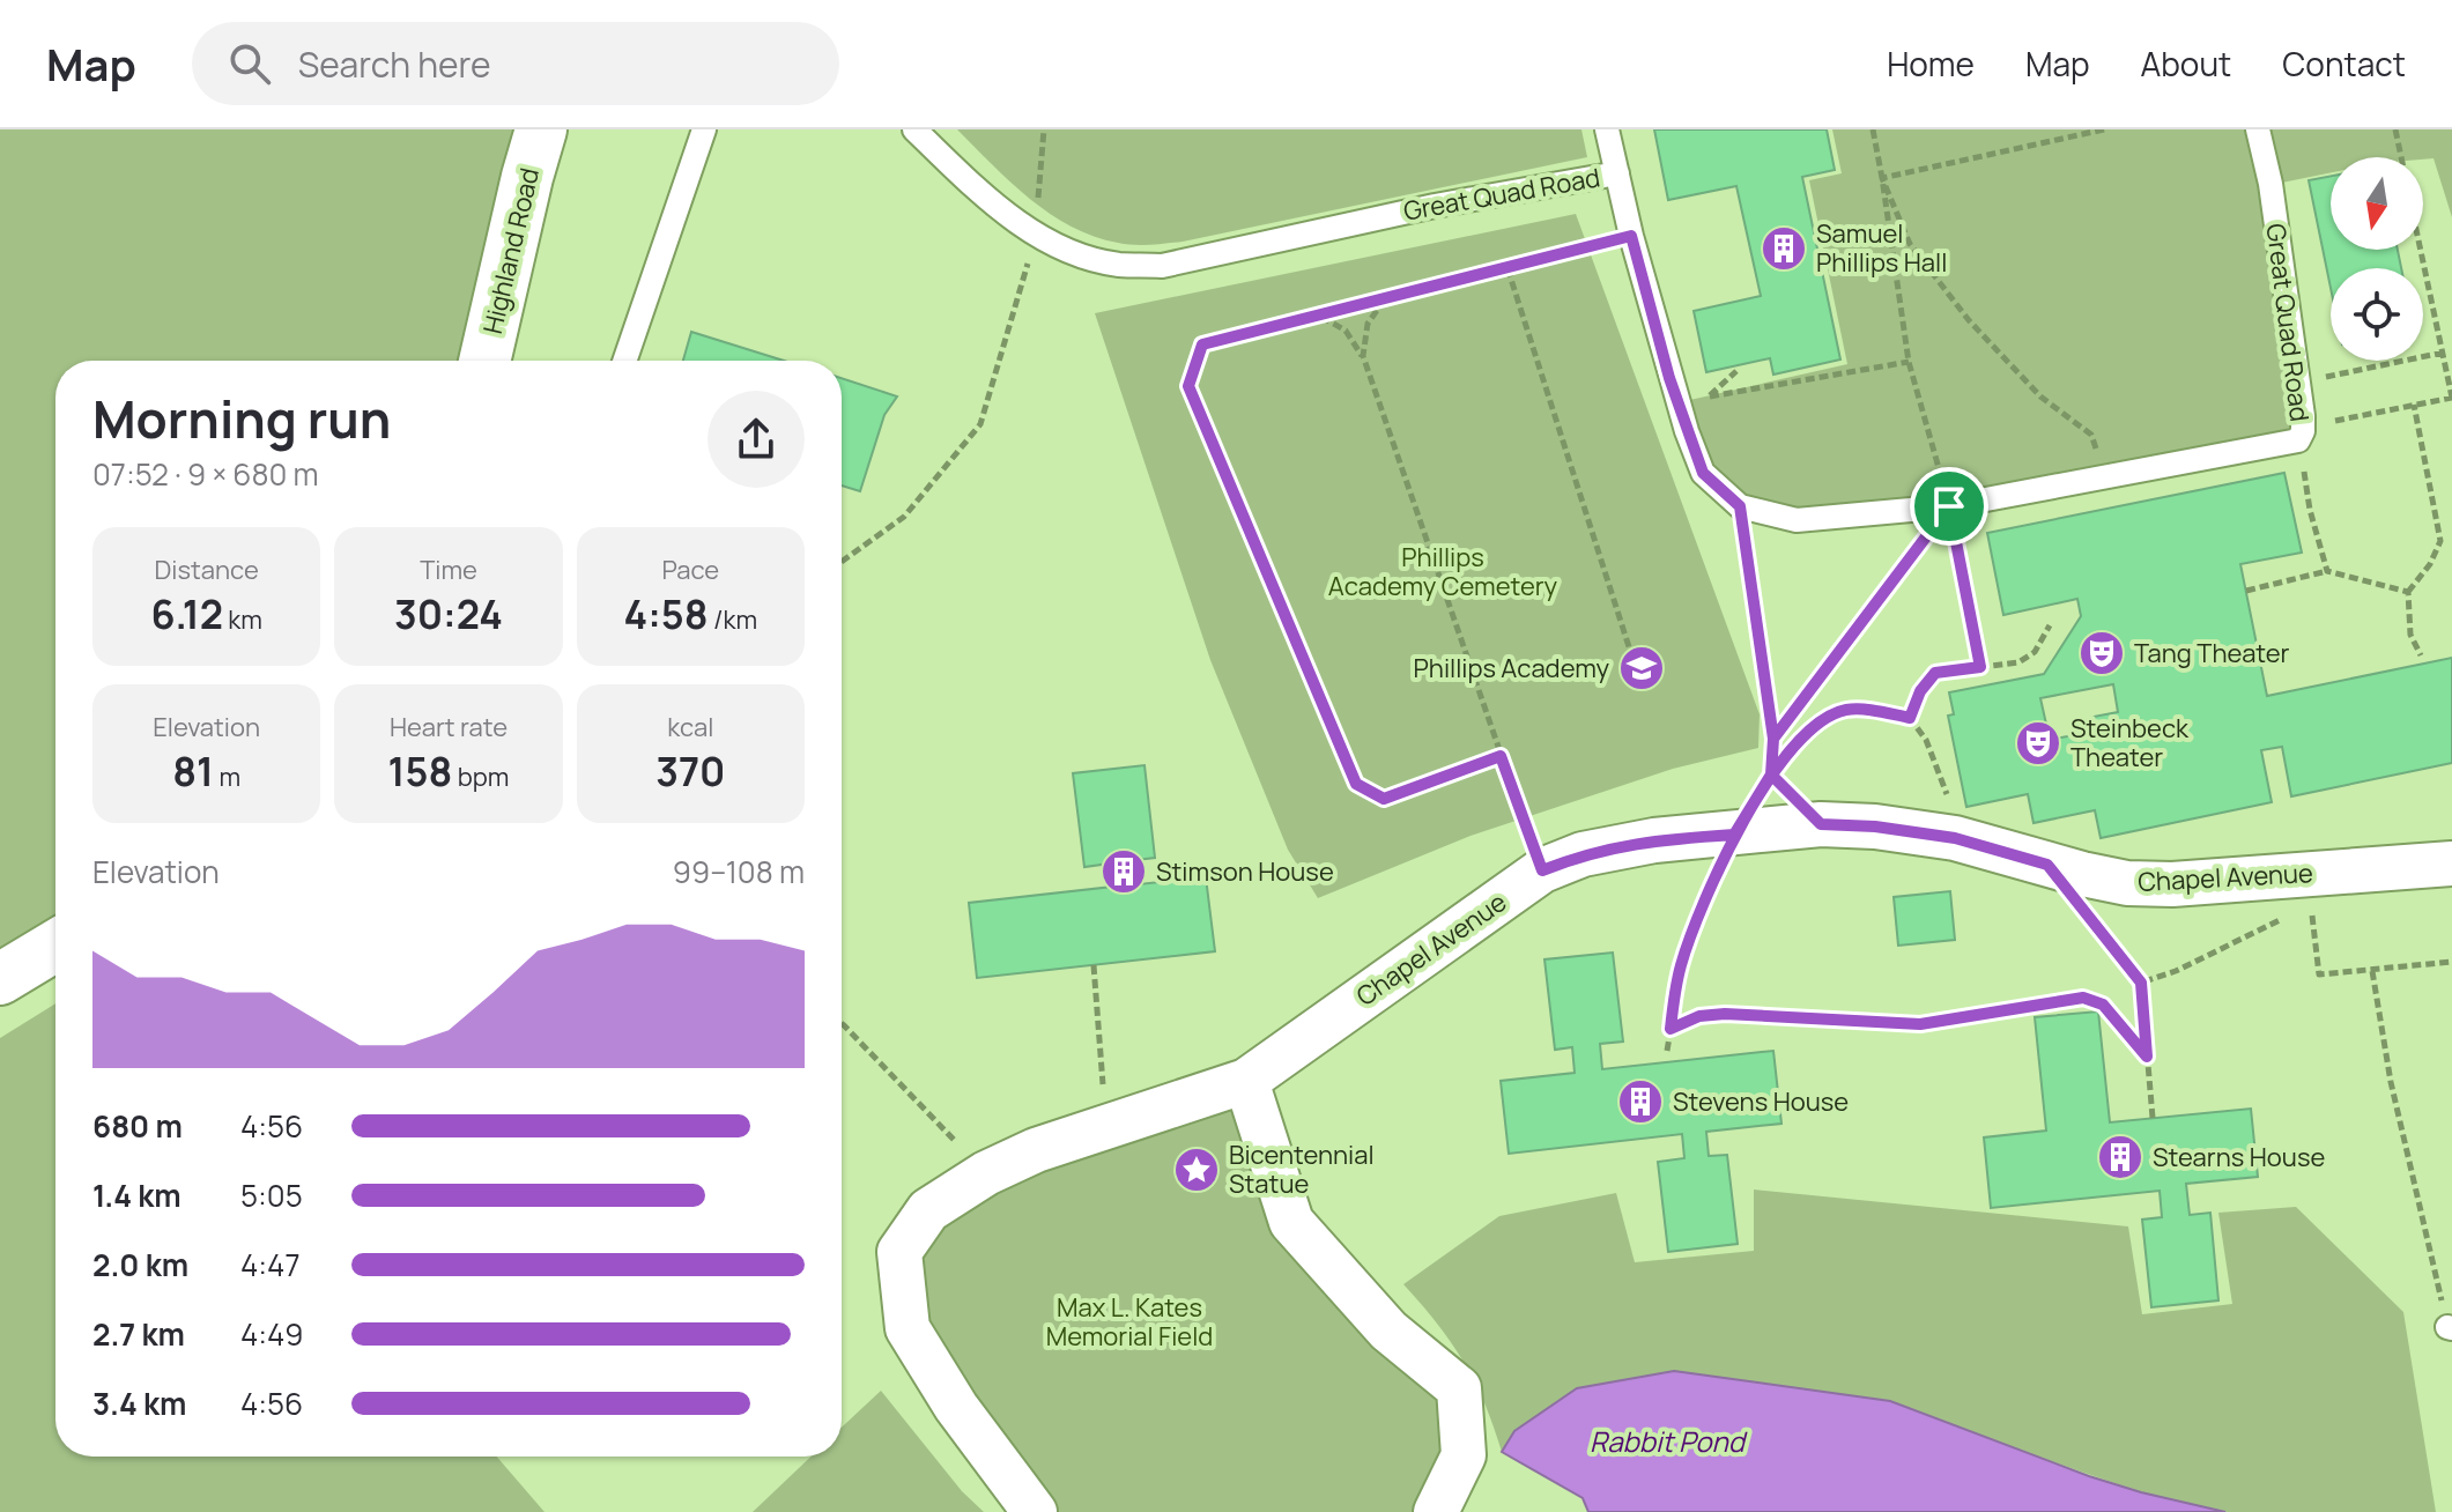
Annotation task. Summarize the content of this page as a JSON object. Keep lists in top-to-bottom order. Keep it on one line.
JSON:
{"streets":{"street":["Highland Road","Chapel Avenue"],"lane":["Great Quad Road"]},"water":["Rabbit Pond"],"parks":["Phillips Academy Cemetery","Max L. Kates Memorial Field"],"places":{"building":["Samuel Phillips Hall","Stimson House","Stevens House","Stearns House"],"theatre":["Tang Theater","Steinbeck Theater"],"school or university":["Phillips Academy"],"place":["Bicentennial Statue"]},"north":"bottom","page":{"header":"Map","search":"Search here","nav":["Home","Map","About","Contact"],"heading":["Morning run","07:52 · 9 × 680 m"],"stats":[["Distance","6.12 km"],["Time","30:24"],["Pace","4:58 /km"],["Elevation","81 m"],["Heart rate","158 bpm"],["kcal","370"]],"chart":["Elevation","99–108 m"],"list":[{"name":"680 m","note":"4:56"},{"name":"1.4 km","note":"5:05"},{"name":"2.0 km","note":"4:47"},{"name":"2.7 km","note":"4:49"},{"name":"3.4 km","note":"4:56"}]}}
